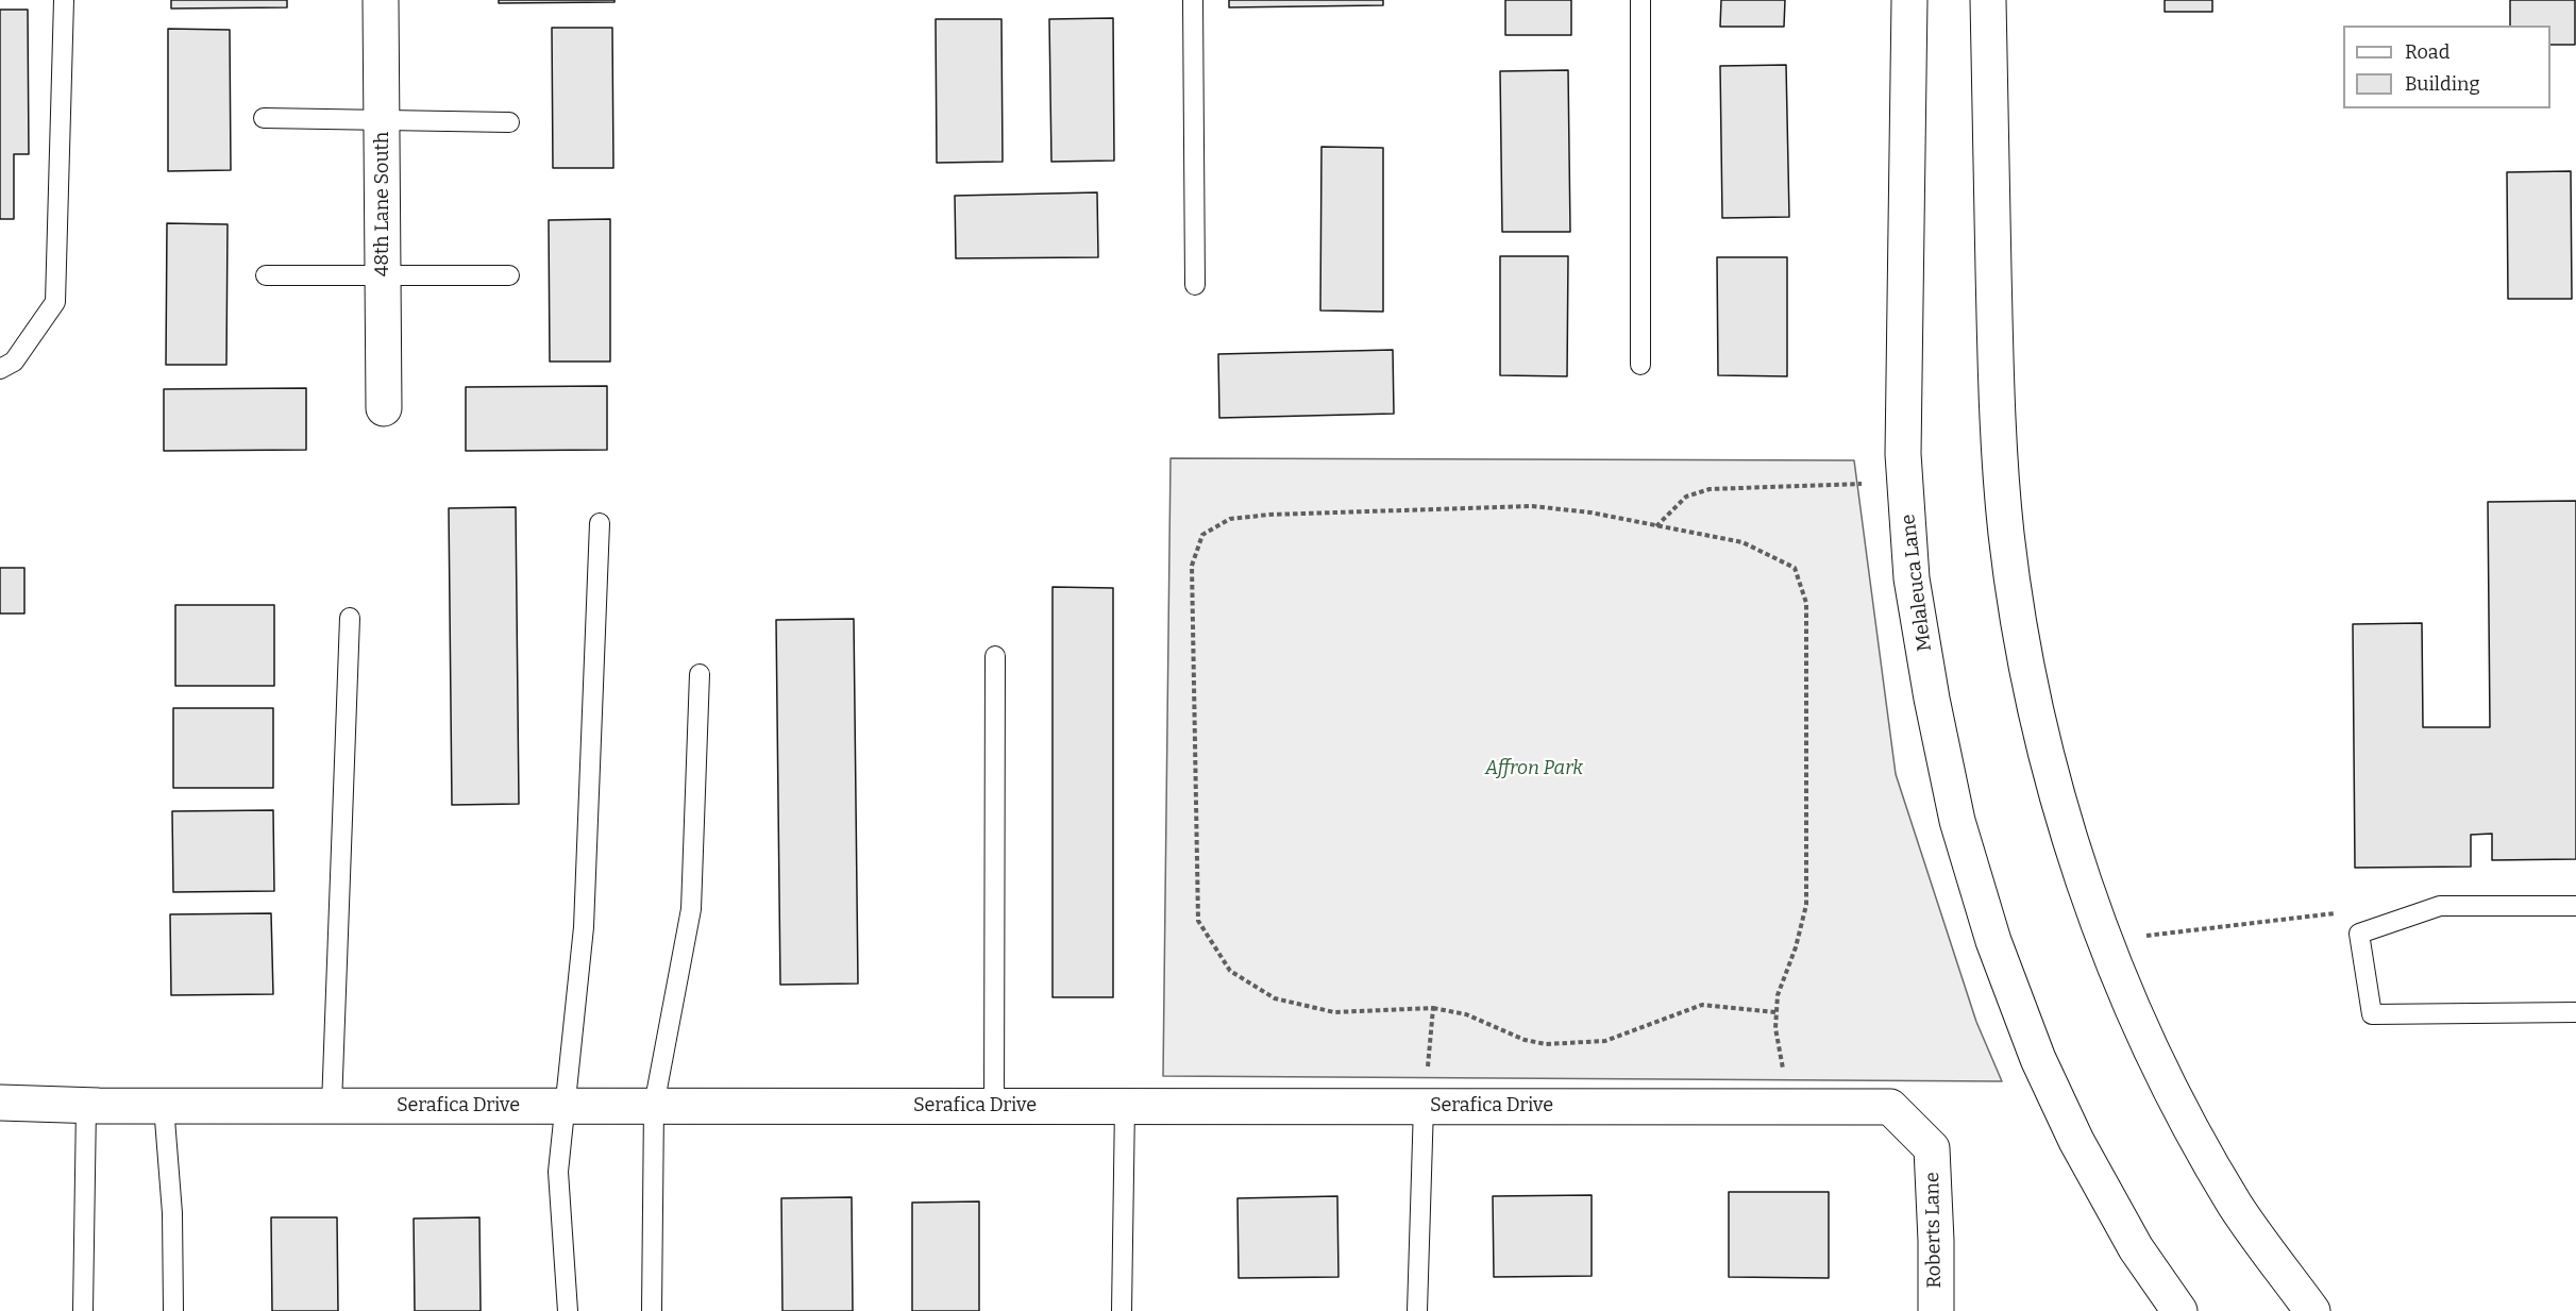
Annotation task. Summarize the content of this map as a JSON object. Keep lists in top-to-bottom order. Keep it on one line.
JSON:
{"streets":{"street":["48th Lane South","Melaleuca Lane","Serafica Drive","Roberts Lane"]},"crossings":[["Serafica Drive","Roberts Lane"]],"parks":["Affron Park"],"legend":["Road","Building"]}
